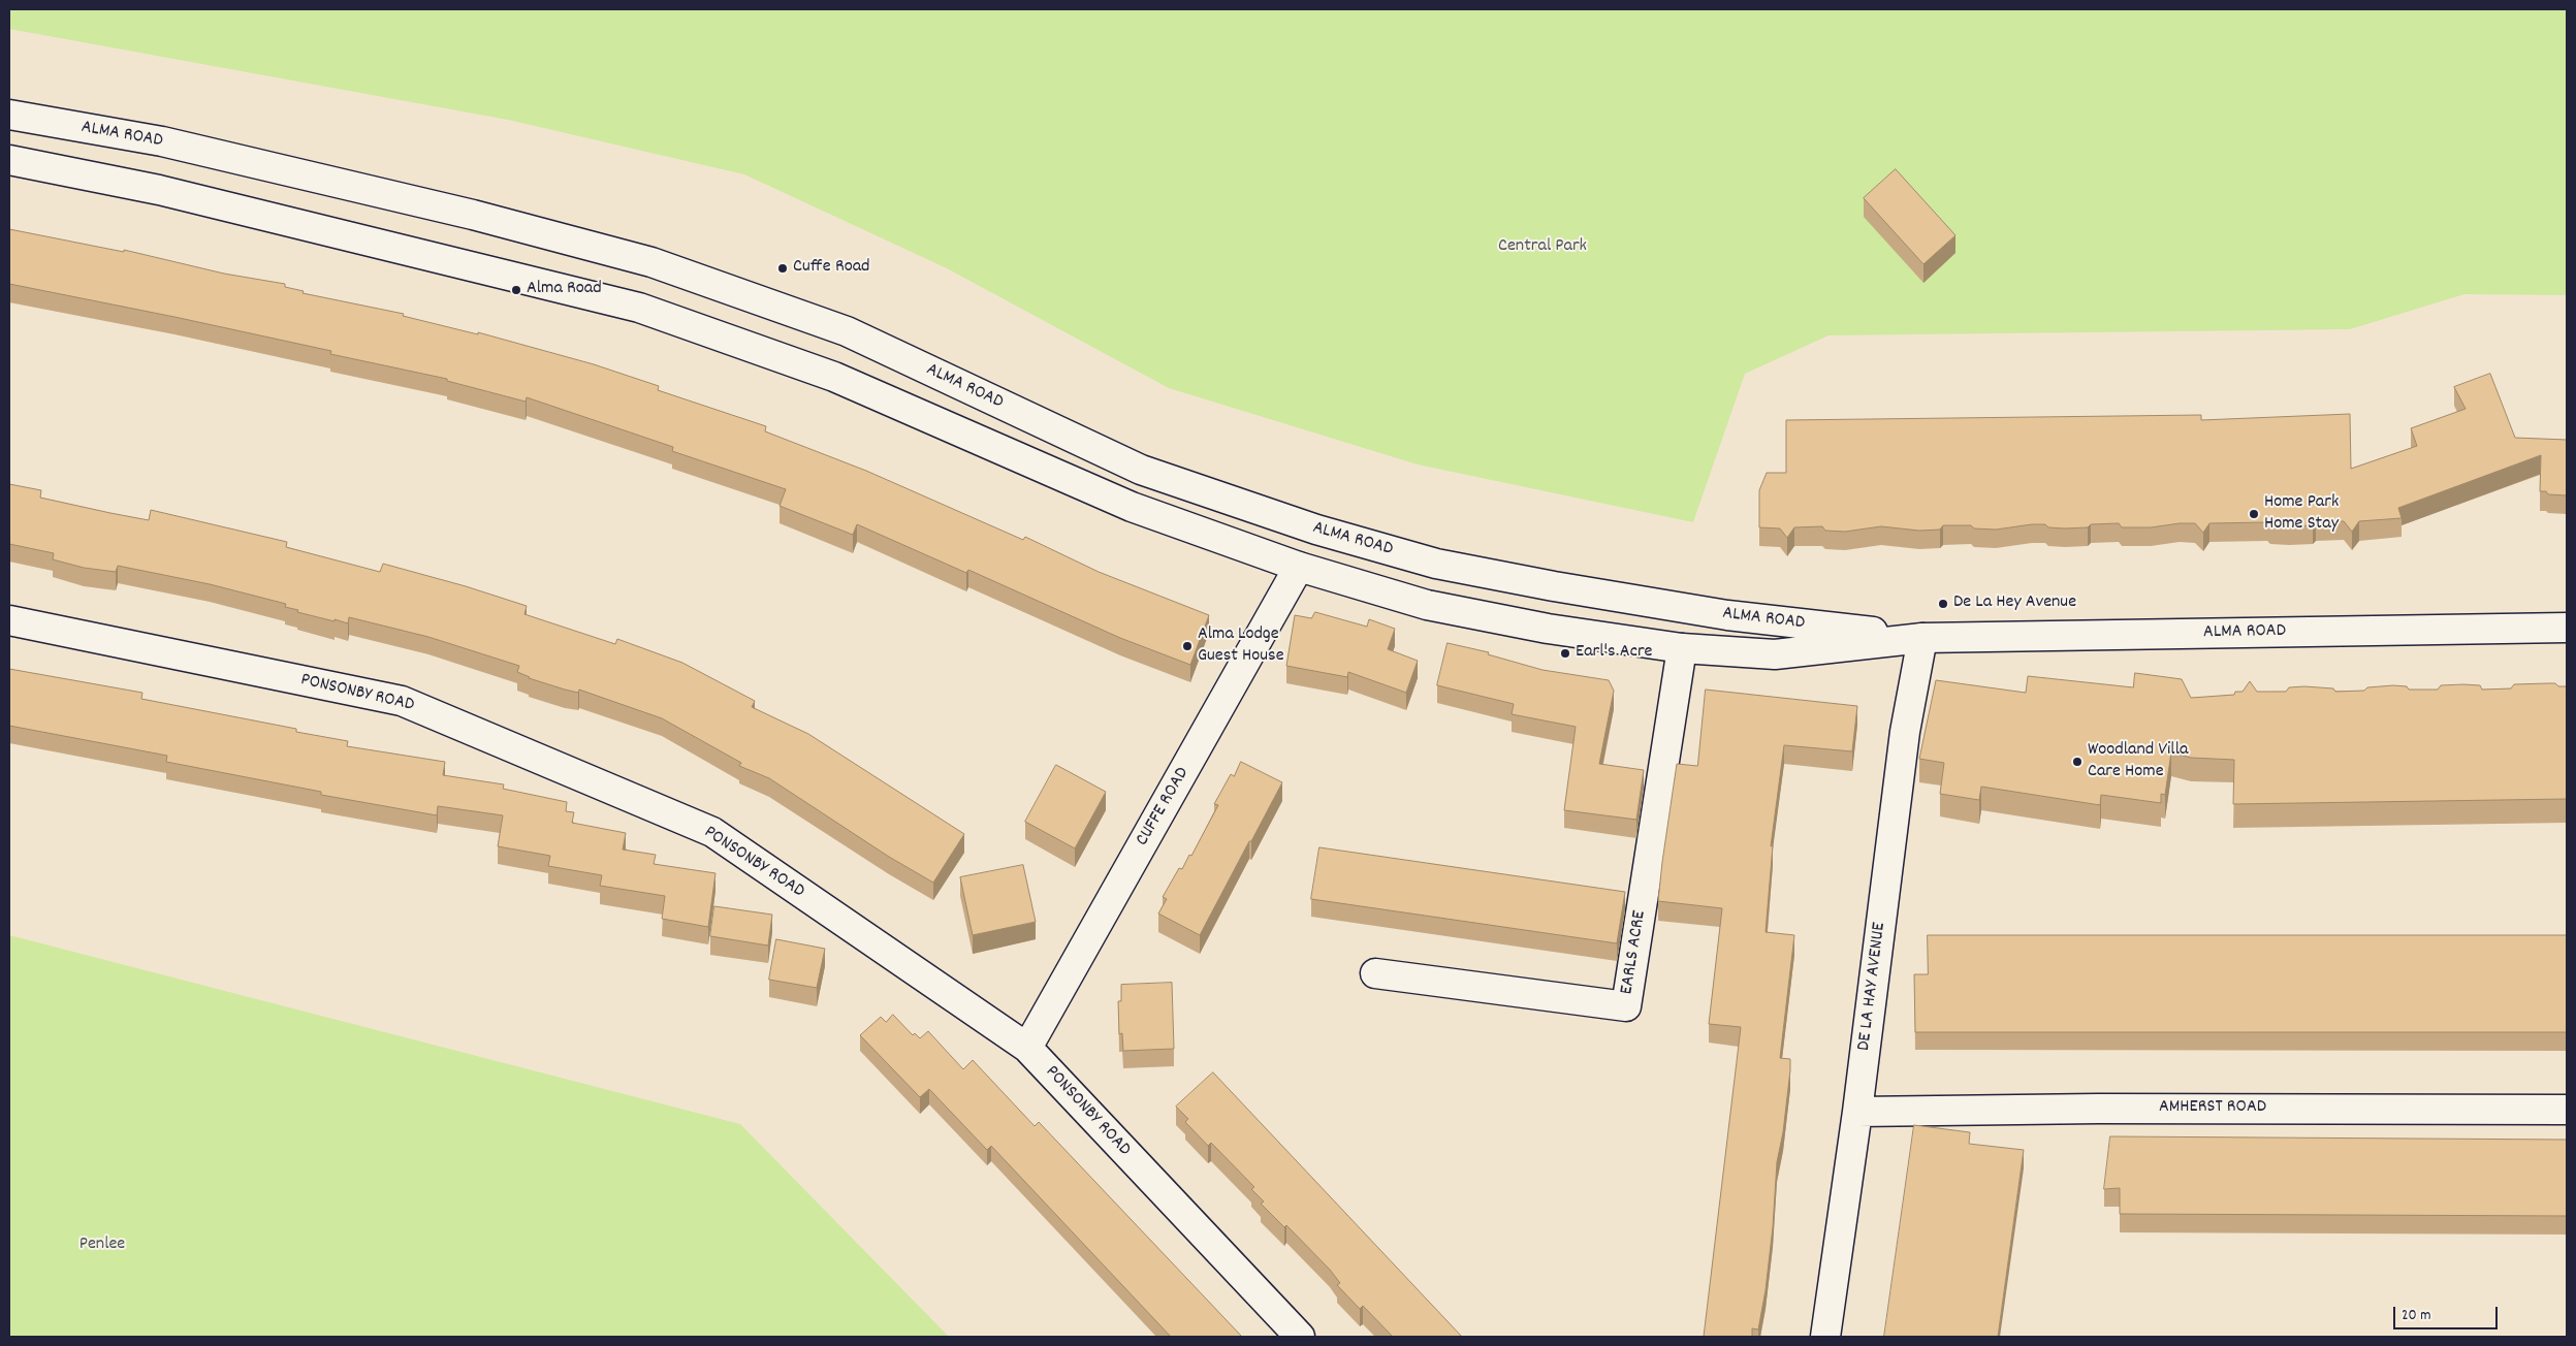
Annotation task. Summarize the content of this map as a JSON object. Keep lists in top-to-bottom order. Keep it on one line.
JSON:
{"streets":{"main road":["ALMA ROAD","PONSONBY ROAD","CUFFE ROAD","EARLS ACRE","DE LA HAY AVENUE","AMHERST ROAD"]},"crossings":[["ALMA ROAD","CUFFE ROAD"],["ALMA ROAD","EARLS ACRE"],["ALMA ROAD","DE LA HAY AVENUE"],["PONSONBY ROAD","CUFFE ROAD"],["DE LA HAY AVENUE","AMHERST ROAD"]],"parks":["Central Park","Penlee"],"places":["Cuffe Road","Alma Road","Home Park Home Stay","De La Hey Avenue","Alma Lodge Guest House","Earl's Acre","Woodland Villa Care Home"],"scale_bar":"20 m"}
